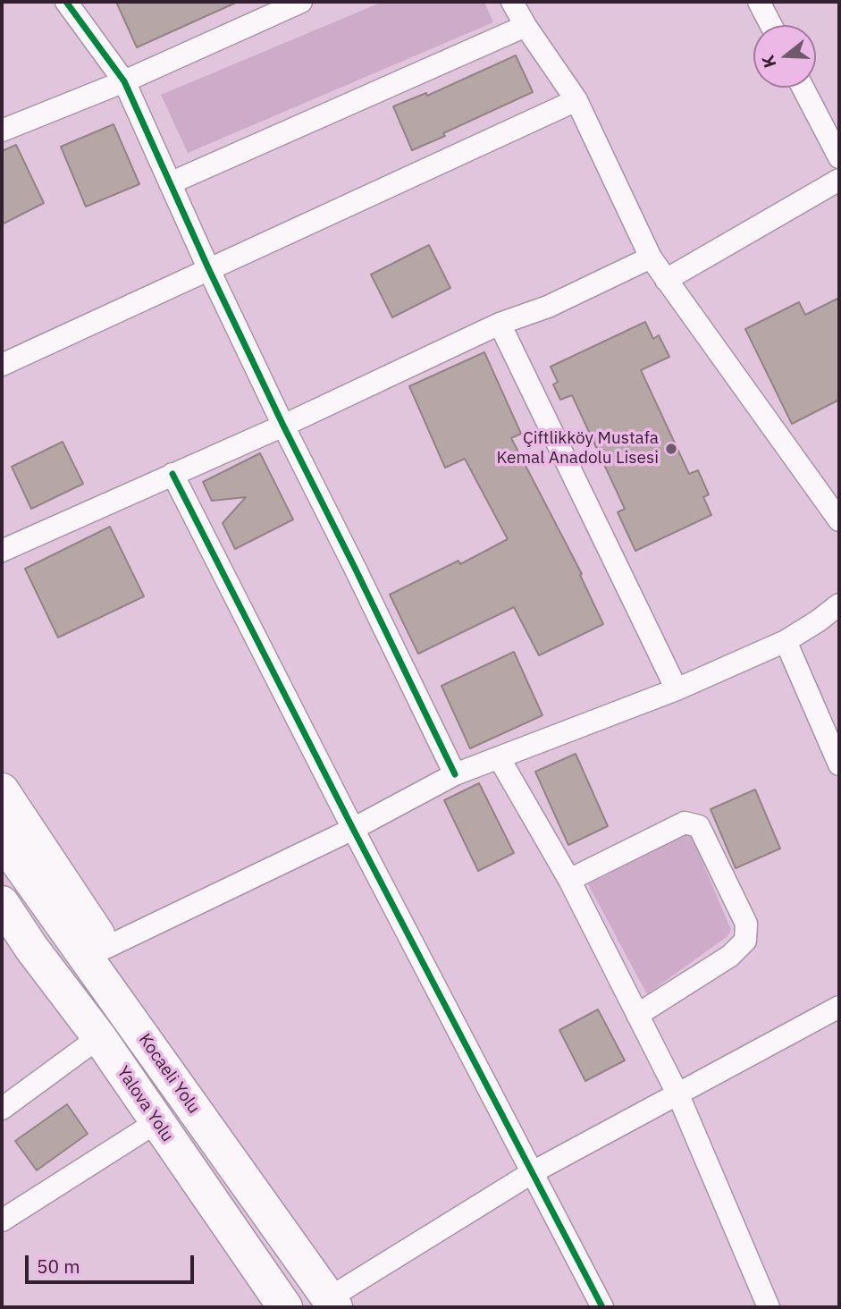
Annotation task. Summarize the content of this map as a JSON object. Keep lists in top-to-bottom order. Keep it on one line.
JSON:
{"streets":{"highway":["Kocaeli̇ Yolu","Yalova Yolu"]},"places":["Çiftlikköy Mustafa Kemal Anadolu Lisesi"],"scale_bar":"50 m","north":"left"}
